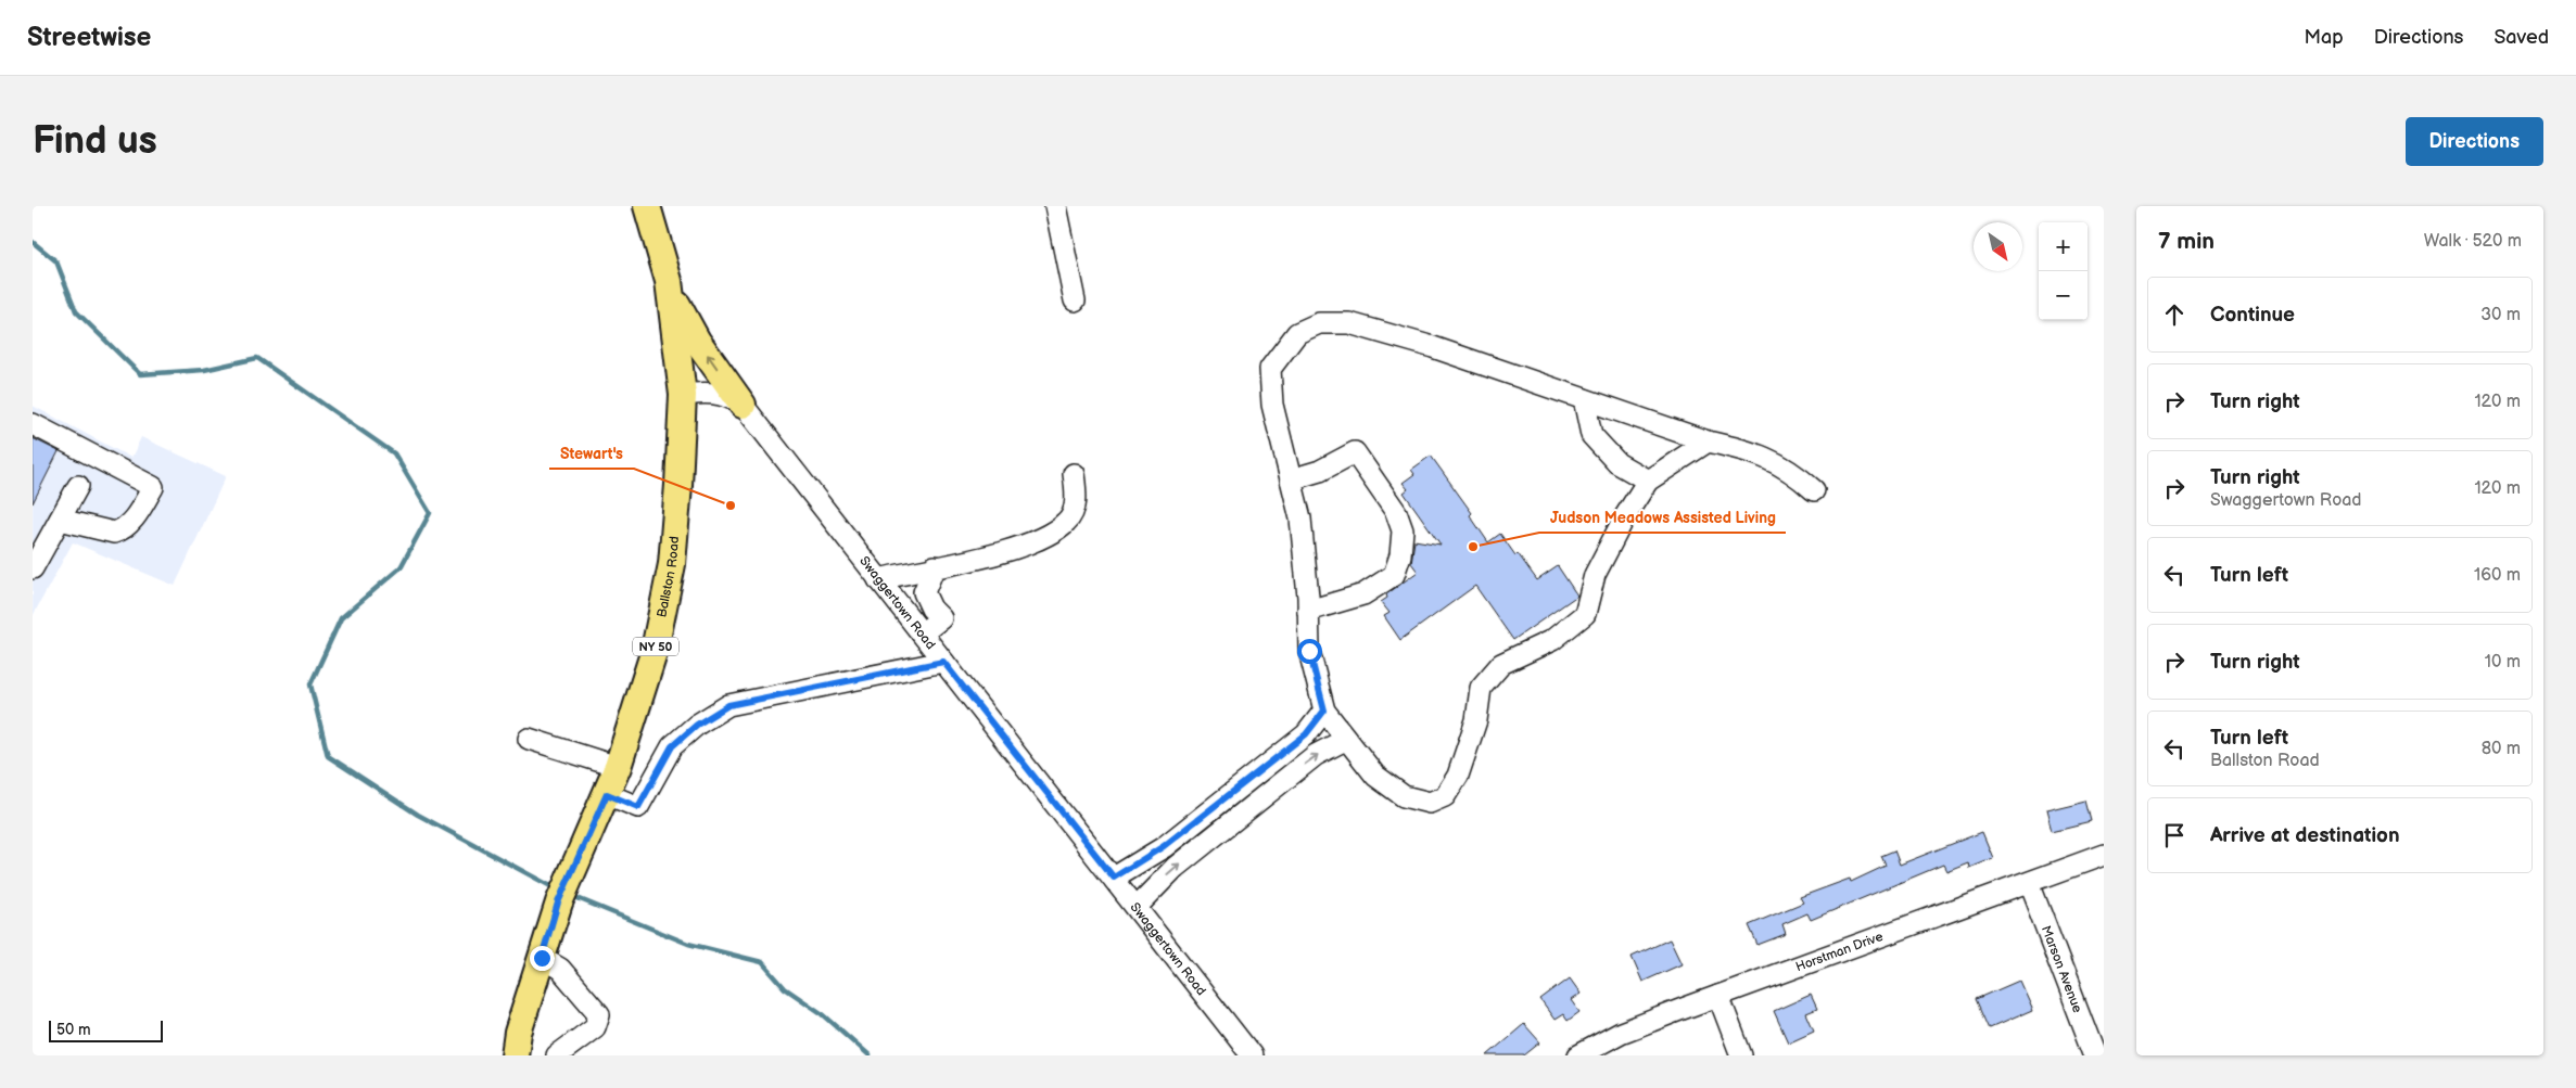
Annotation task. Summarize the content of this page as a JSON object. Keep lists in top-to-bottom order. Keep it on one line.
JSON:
{"streets":{"main road":["Ballston Road","NY 50"],"street":["Swaggertown Road","Horstman Drive","Marson Avenue"]},"crossings":[["Ballston Road","Swaggertown Road"],["Horstman Drive","Marson Avenue"]],"places":["Stewart's","Judson Meadows Assisted Living"],"scale_bar":"50 m","north":"bottom right","page":{"header":"Streetwise","nav":["Map","Directions","Saved"],"buttons":"Directions","title":"Find us","heading":["7 min","Walk · 520 m"],"map_buttons":["+","−"],"list":[["Continue","30 m"],["Turn right","120 m"],["Turn right","Swaggertown Road","120 m"],["Turn left","160 m"],["Turn right","10 m"],["Turn left","Ballston Road","80 m"],"Arrive at destination"],"scale":"50 m"}}
